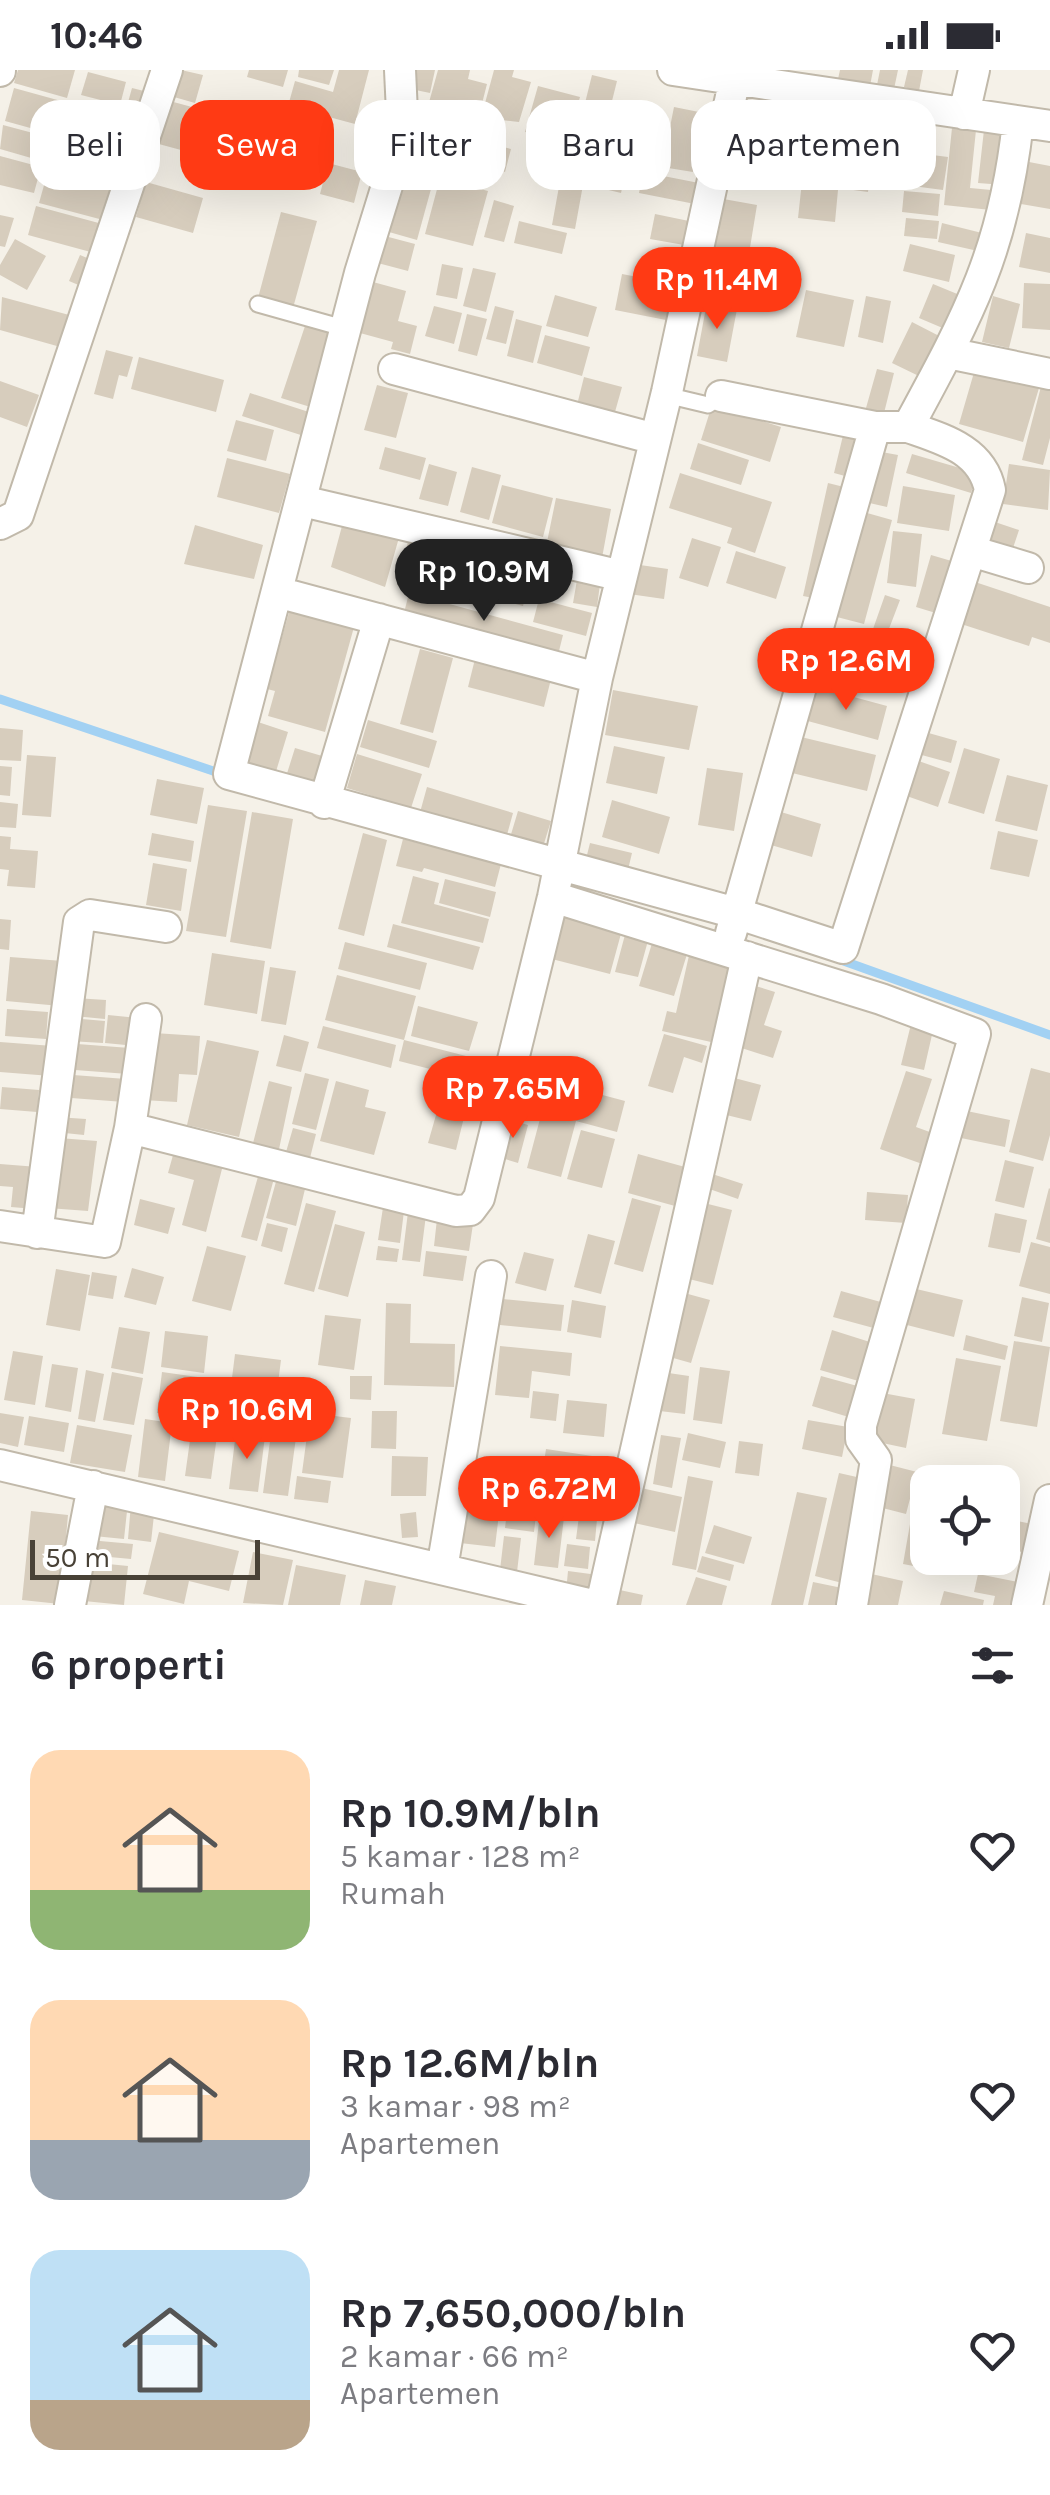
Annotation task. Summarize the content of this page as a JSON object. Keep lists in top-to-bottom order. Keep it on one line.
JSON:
{"scale_bar":"50 m","page":{"status":"10:46","chip":["Beli","Sewa","Filter","Baru","Apartemen"],"price":["Rp 11.4M","Rp 10.9M","Rp 12.6M","Rp 7.65M","Rp 10.6M","Rp 6.72M"],"scale":"50 m","heading":"6 properti","list":[{"name":"Rp 10.9M/bln","note":"5 kamar · 128 m² · Rumah"},{"name":"Rp 12.6M/bln","note":"3 kamar · 98 m² · Apartemen"},{"name":"Rp 7,650,000/bln","note":"2 kamar · 66 m² · Apartemen"}]}}
